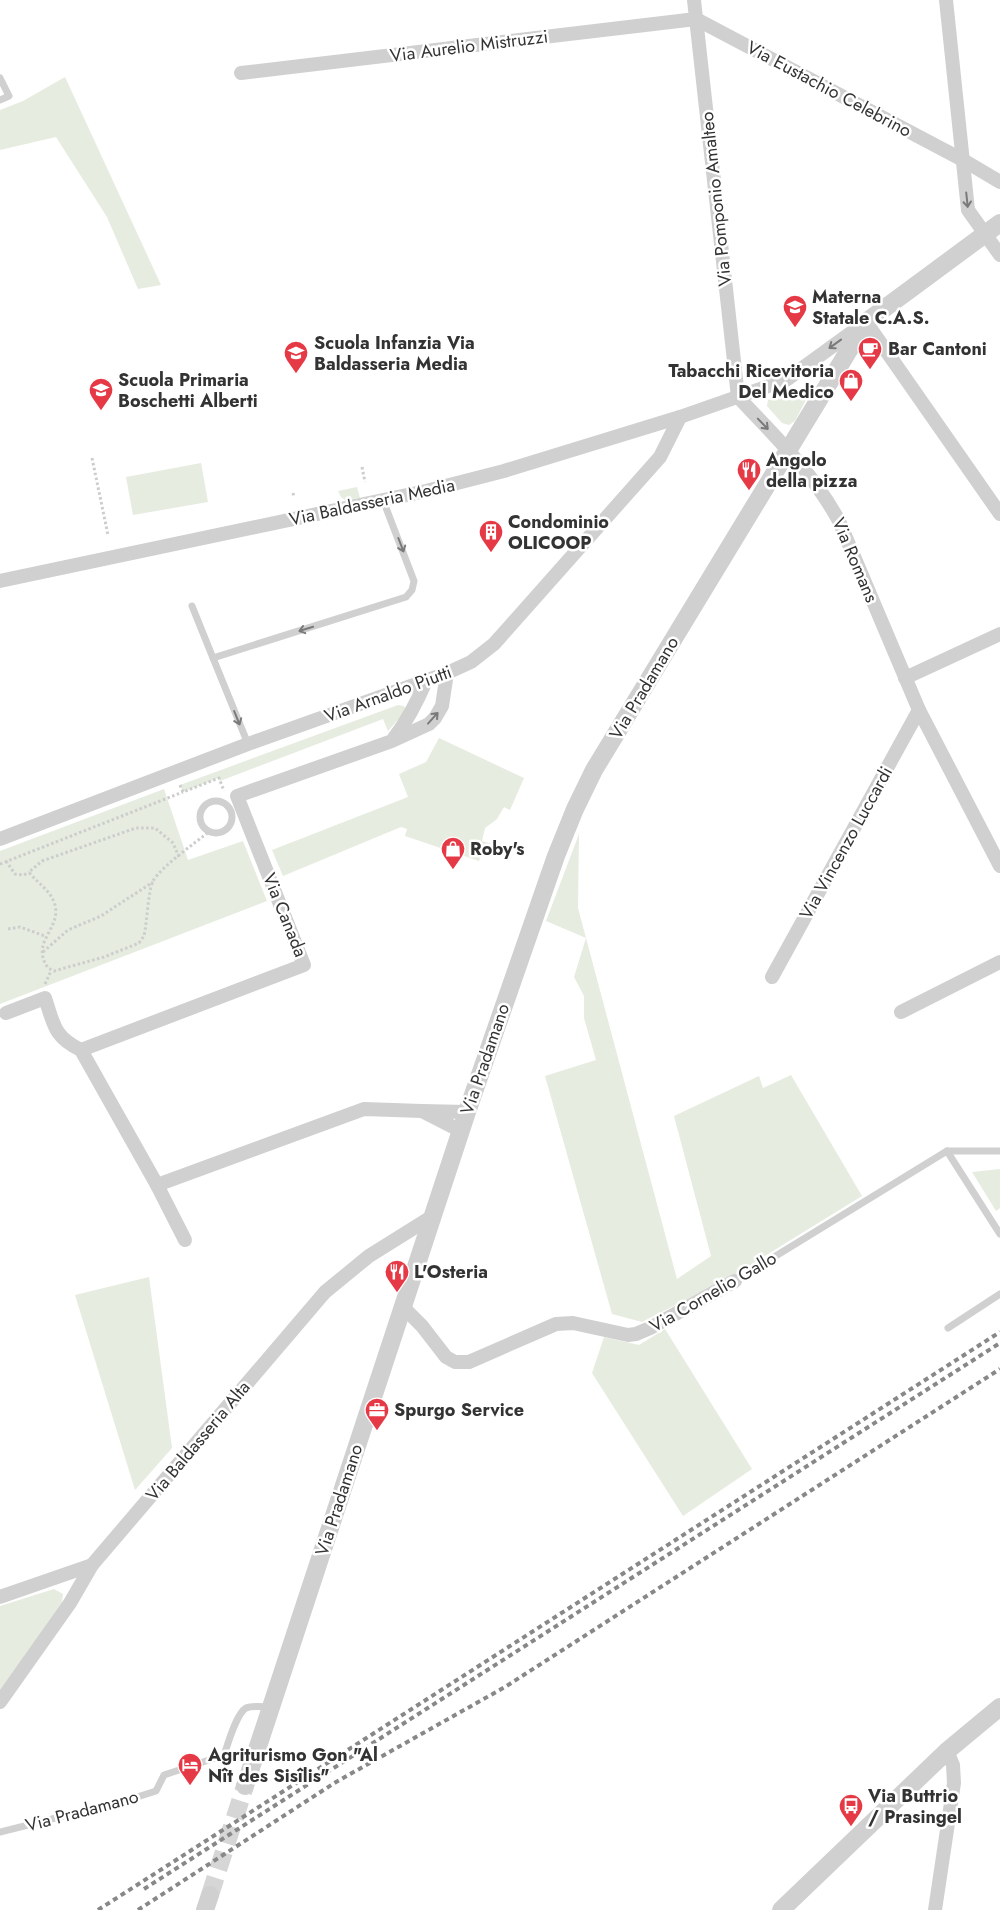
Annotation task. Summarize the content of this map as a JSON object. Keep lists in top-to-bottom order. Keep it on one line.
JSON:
{"streets":{"street":["Via Aurelio Mistruzzi","Via Eustachio Celebrino","Via Pomponio Amalteo","Via Baldasseria Media","Via Romans","Via Pradamano","Via Arnaldo Piutti","Via Vincenzo Luccardi","Via Canada","Via Cornelio Gallo","Via Baldasseria Alta"]},"crossings":[["Via Aurelio Mistruzzi","Via Eustachio Celebrino"],["Via Aurelio Mistruzzi","Via Pomponio Amalteo"],["Via Eustachio Celebrino","Via Pomponio Amalteo"],["Via Pomponio Amalteo","Via Baldasseria Media"],["Via Pomponio Amalteo","Via Romans"],["Via Baldasseria Media","Via Romans"],["Via Baldasseria Media","Via Pradamano"],["Via Baldasseria Media","Via Arnaldo Piutti"],["Via Romans","Via Pradamano"],["Via Romans","Via Vincenzo Luccardi"],["Via Pradamano","Via Cornelio Gallo"],["Via Pradamano","Via Baldasseria Alta"]],"places":{"school or university":["Materna Statale C.A.S.","Scuola Infanzia Via Baldasseria Media","Scuola Primaria Boschetti Alberti"],"cafe":["Bar Cantoni"],"shop":["Tabacchi Ricevitoria Del Medico","Roby's"],"restaurant":["Angolo della pizza","L'Osteria"],"building":["Condominio OLICOOP"],"office":["Spurgo Service"],"hotel":["Agriturismo Gon \"Al Nît des Sisîlis\""],"bus stop":["Via Buttrio / Prasingel"]}}
